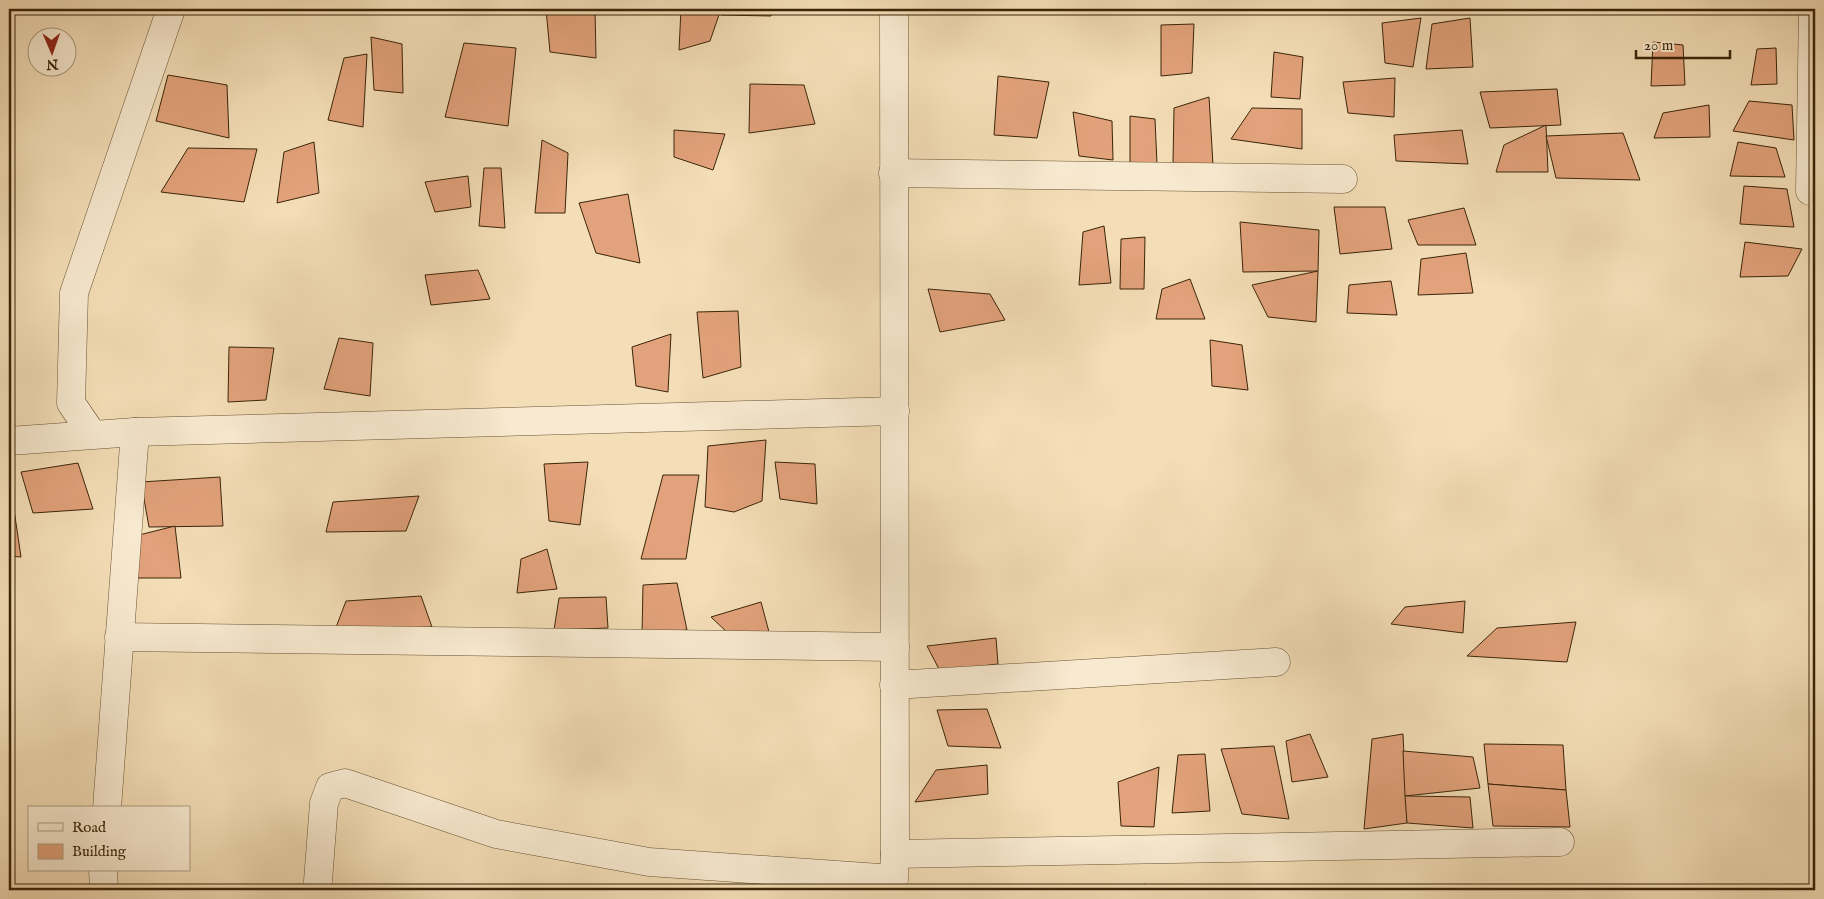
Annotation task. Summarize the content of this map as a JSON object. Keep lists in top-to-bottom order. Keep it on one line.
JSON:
{"legend":["Road","Building"],"scale_bar":"20 m","north":"bottom"}
